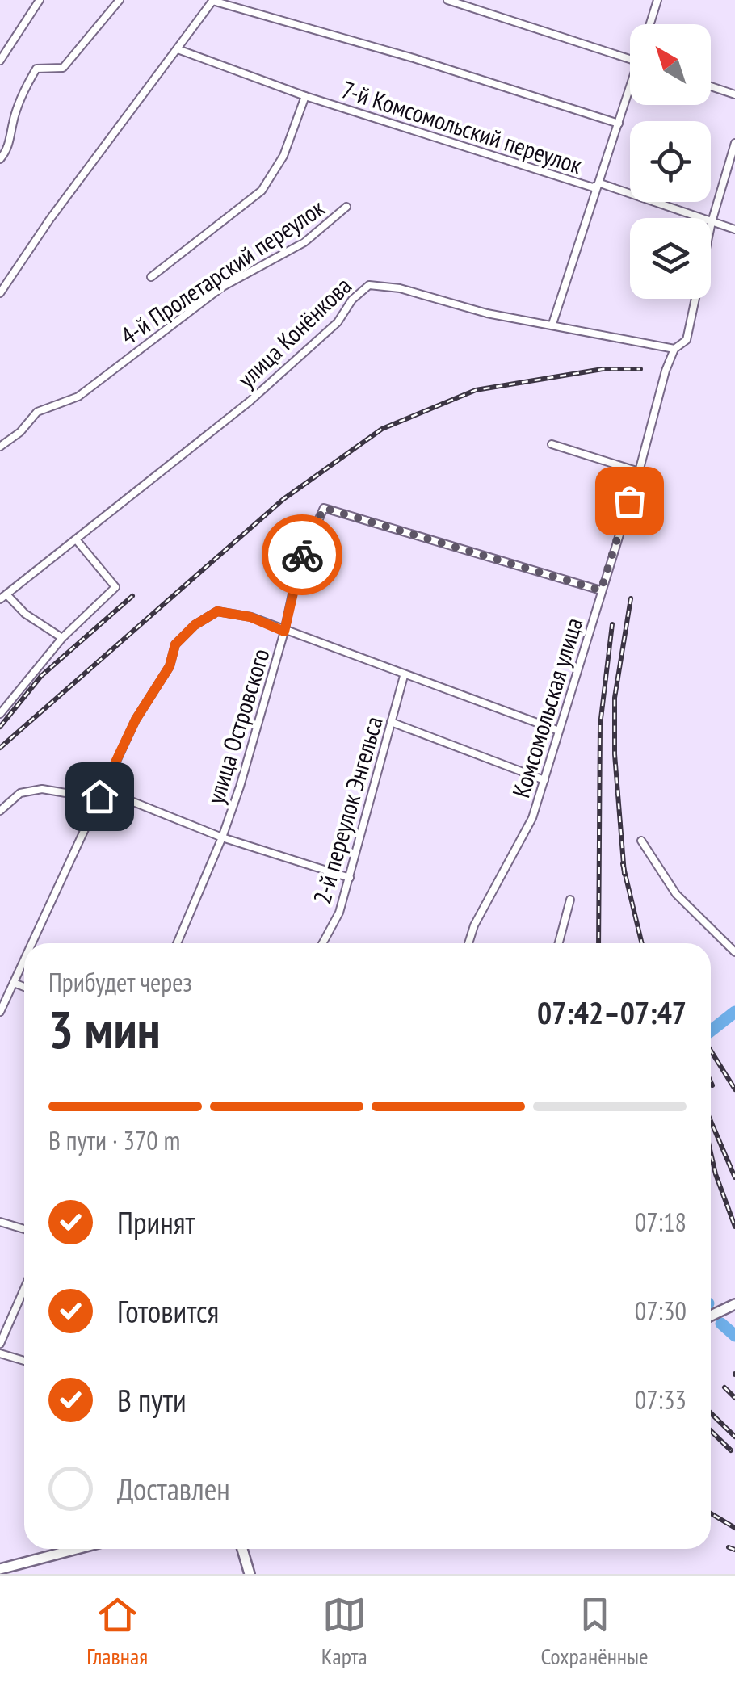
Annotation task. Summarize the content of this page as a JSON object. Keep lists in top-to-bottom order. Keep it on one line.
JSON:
{"streets":{"street":["7-й Комсомольский переулок","4-й Пролетарский переулок","улица Конёнкова","Комсомольская улица","улица Островского","2-й переулок Энгельса"]},"crossings":[["7-й Комсомольский переулок","Комсомольская улица"],["улица Конёнкова","Комсомольская улица"],["Комсомольская улица","улица Островского"]],"north":"top left","page":{"heading":["3 мин","Прибудет через","07:42–07:47"],"bar":"В пути · 370 m","list":[["Принят","07:18"],["Готовится","07:30"],["В пути","07:33"],"Доставлен"],"tabs":["Главная","Карта","Сохранённые"]}}
